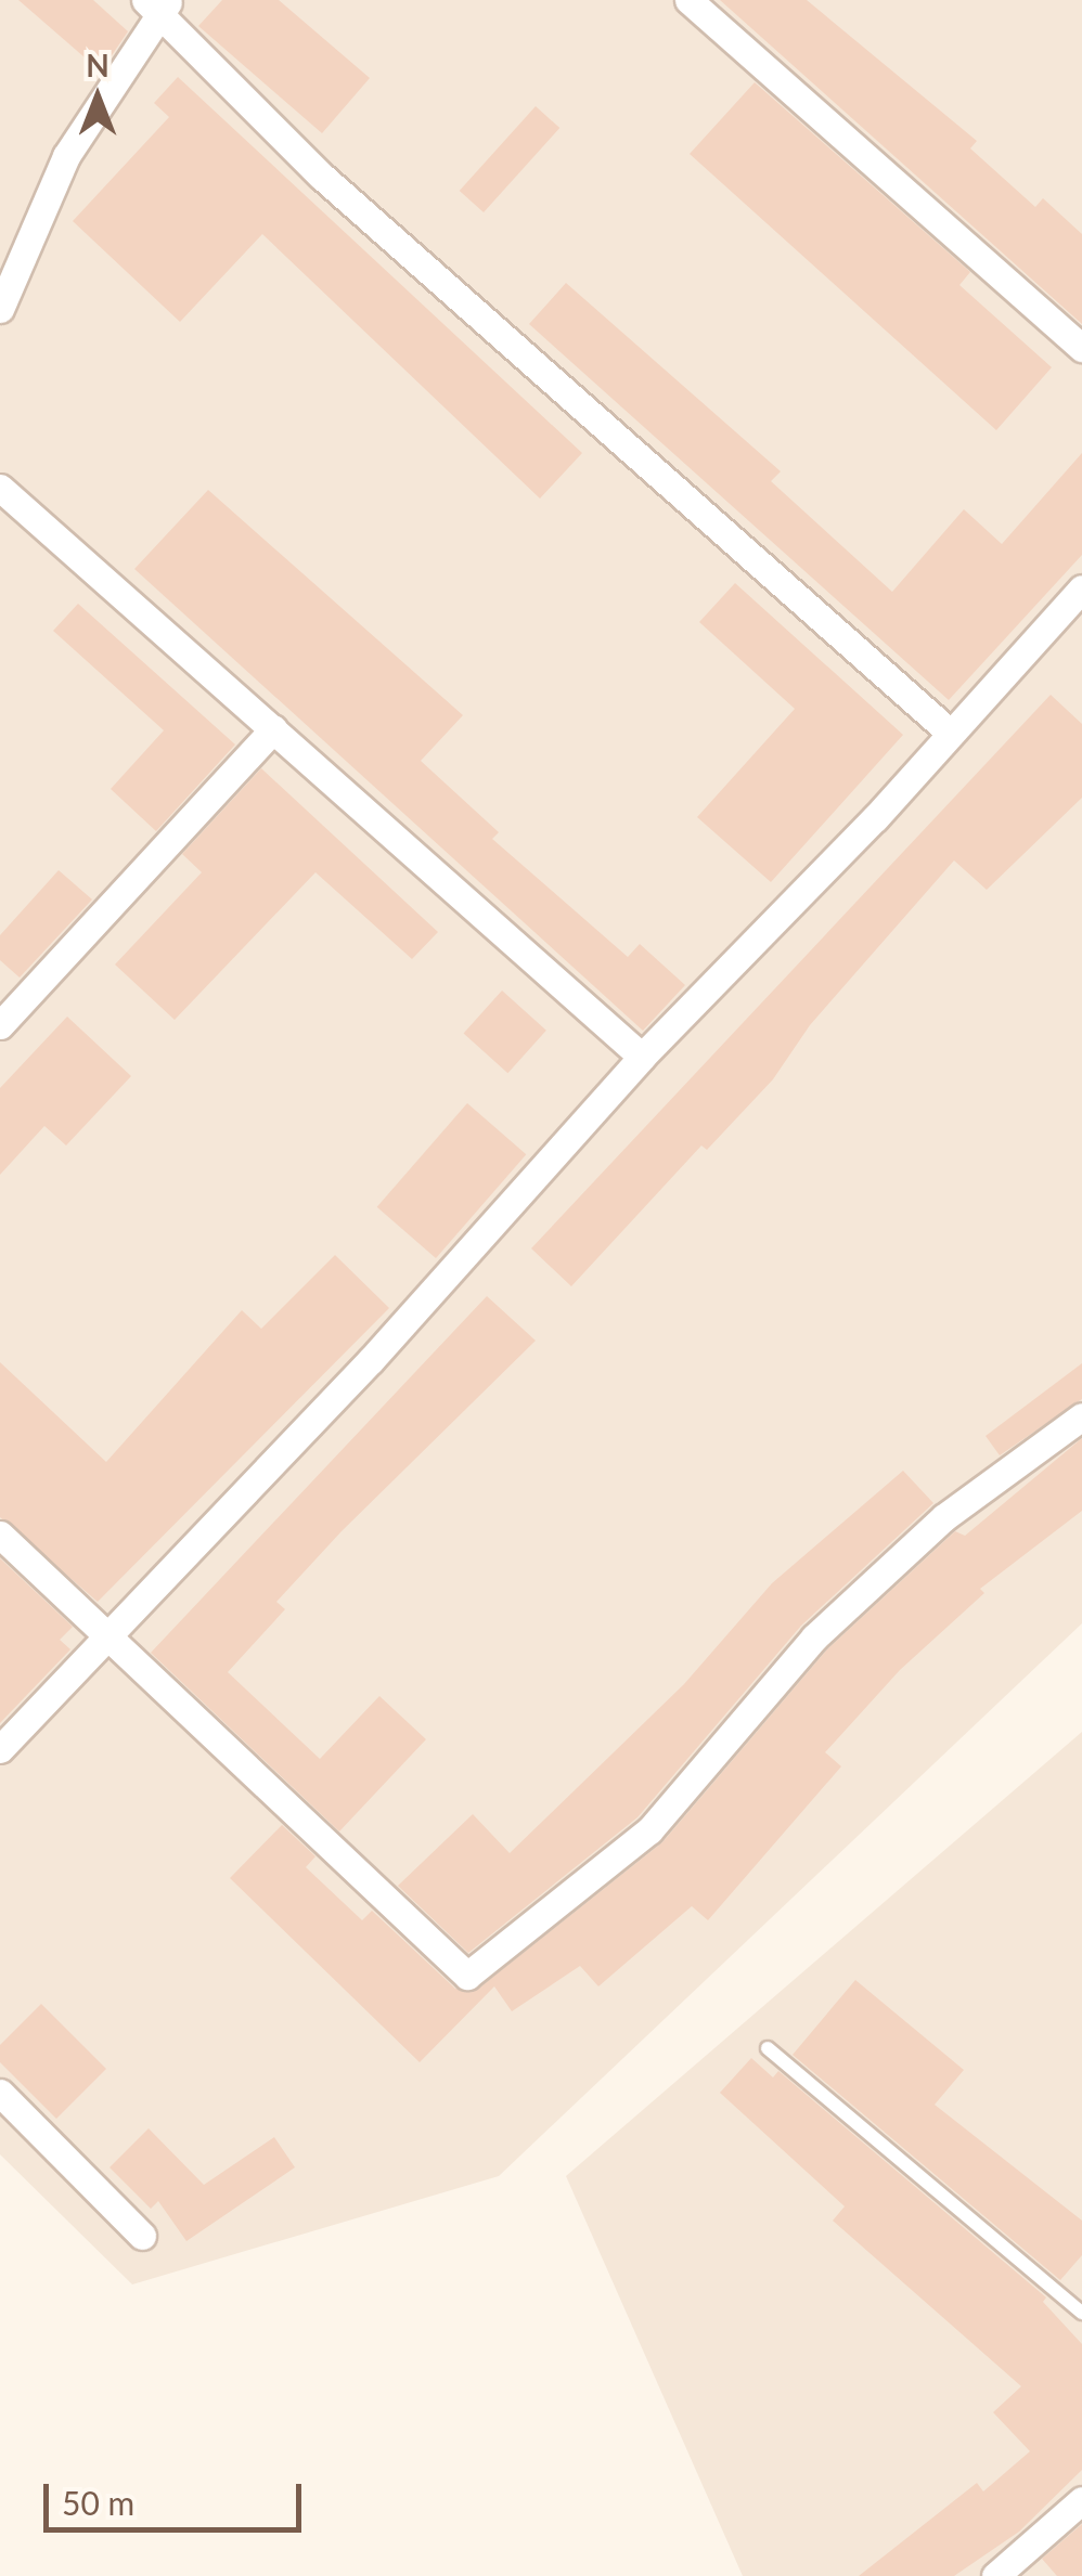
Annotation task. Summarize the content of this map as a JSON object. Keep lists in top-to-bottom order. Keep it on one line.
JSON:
{"scale_bar":"50 m","north":"top"}
